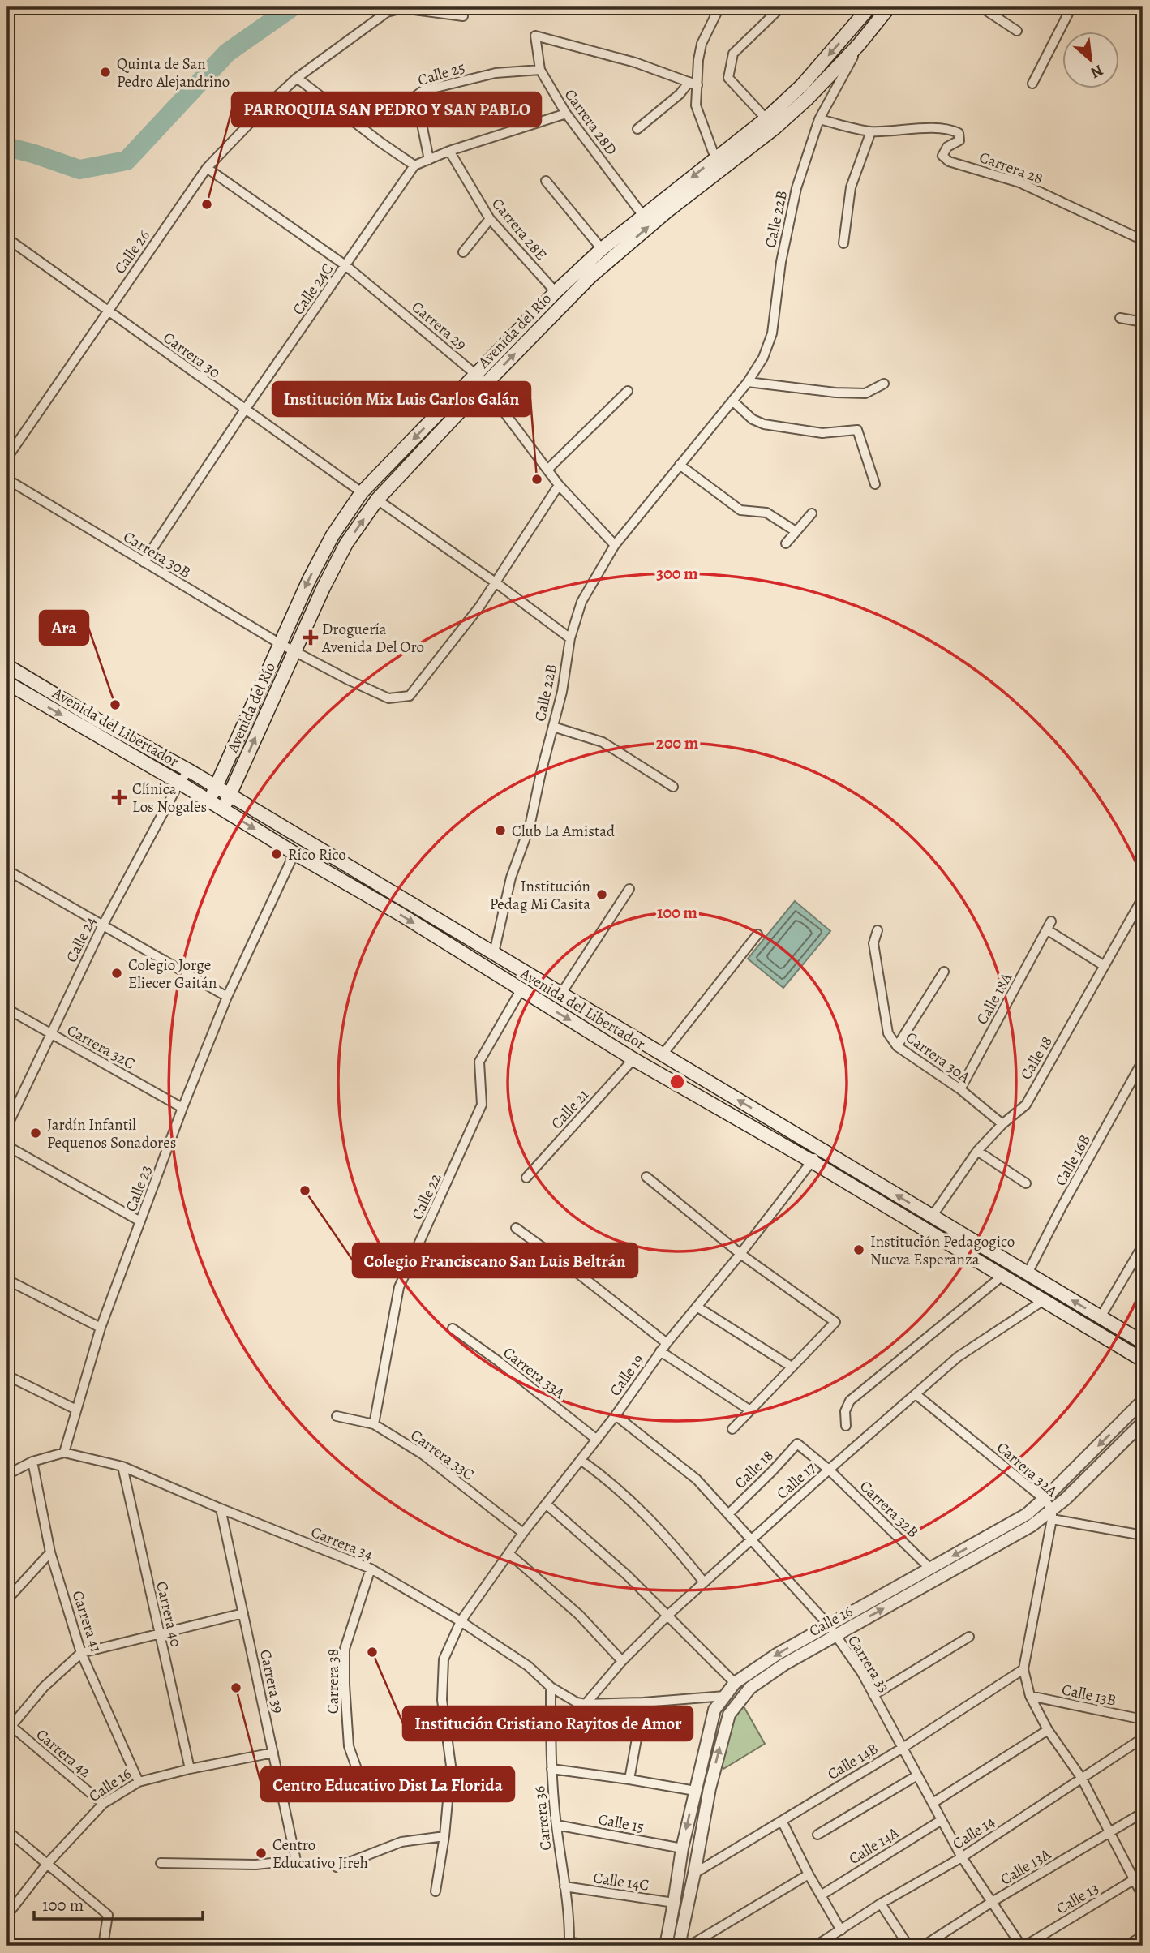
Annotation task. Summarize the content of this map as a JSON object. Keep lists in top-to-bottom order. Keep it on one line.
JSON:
{"streets":{"main road":["Avenida del Río","Avenida del Libertador"],"street":["Calle 25","Carrera 28D","Carrera 28","Calle 22B","Carrera 28E","Calle 26","Calle 24C","Carrera 29","Carrera 30","Carrera 30B","Calle 24","Calle 18A","Carrera 32C","Carrera 30A","Calle 18","Calle 21","Calle 16B","Calle 23","Calle 22","Carrera 33A","Calle 19","Carrera 33C","Carrera 32A","Calle 17","Carrera 32B","Carrera 34","Carrera 40","Calle 16","Carrera 41","Carrera 33","Carrera 39","Carrera 38","Calle 13B","Carrera 42","Calle 14B","Carrera 36","Calle 15","Calle 14","Calle 14A","Calle 13A","Calle 14C","Calle 13"]},"crossings":[["Calle 25","Carrera 28D"],["Carrera 28D","Avenida del Río"],["Calle 22B","Carrera 29"],["Calle 22B","Avenida del Río"],["Calle 22B","Avenida del Libertador"],["Carrera 28E","Avenida del Río"],["Calle 26","Carrera 29"],["Calle 26","Carrera 30"],["Calle 24C","Carrera 29"],["Calle 24C","Carrera 30"],["Calle 24C","Carrera 30B"],["Carrera 29","Avenida del Río"],["Carrera 29","Carrera 30B"],["Avenida del Río","Carrera 30"],["Avenida del Río","Carrera 30B"],["Avenida del Río","Avenida del Libertador"],["Avenida del Libertador","Calle 24"],["Avenida del Libertador","Calle 18"],["Avenida del Libertador","Calle 21"],["Avenida del Libertador","Calle 16B"],["Avenida del Libertador","Calle 23"],["Avenida del Libertador","Calle 22"],["Avenida del Libertador","Calle 19"],["Avenida del Libertador","Calle 17"],["Calle 24","Carrera 32C"],["Calle 18A","Carrera 30A"],["Carrera 32C","Calle 23"],["Carrera 30A","Calle 18"],["Calle 18","Calle 17"],["Calle 18","Carrera 32B"],["Calle 18","Carrera 33"],["Calle 23","Carrera 34"],["Calle 22","Carrera 33C"],["Carrera 33A","Calle 19"],["Calle 19","Carrera 33C"],["Calle 19","Carrera 34"],["Calle 19","Carrera 33"],["Calle 19","Carrera 38"],["Carrera 32A","Calle 17"],["Carrera 32A","Calle 16"],["Carrera 32A","Calle 13B"],["Carrera 32A","Calle 14B"],["Carrera 32A","Calle 14"],["Carrera 32A","Calle 13A"],["Carrera 32A","Calle 13"],["Calle 17","Carrera 32B"],["Calle 17","Carrera 34"],["Calle 17","Carrera 33"],["Carrera 32B","Calle 16"],["Carrera 34","Carrera 40"],["Carrera 34","Carrera 39"],["Carrera 34","Carrera 38"],["Carrera 34","Carrera 36"],["Carrera 40","Calle 16"],["Calle 16","Carrera 41"],["Calle 16","Carrera 33"],["Calle 16","Carrera 39"],["Calle 16","Carrera 42"],["Calle 16","Calle 14B"],["Calle 16","Calle 15"],["Calle 16","Calle 14C"],["Carrera 33","Calle 14B"],["Carrera 33","Calle 14"],["Carrera 33","Calle 14A"],["Carrera 33","Calle 13A"],["Carrera 33","Calle 13"],["Carrera 36","Calle 15"],["Carrera 36","Calle 14C"]],"places":{"other":["Quinta de San Pedro Alejandrino","PARROQUIA SAN PEDRO Y SAN PABLO","Institución Mix Luis Carlos Galán","Ara","Club La Amistad","Rico Rico","Institución Pedag Mi Casita","Colegio Jorge Eliecer Gaitán","Jardín Infantil Pequenos Sonadores","Colegio Franciscano San Luis Beltrán","Institución Pedagogico Nueva Esperanza","Institución Cristiano Rayitos de Amor","Centro Educativo Dist La Florida","Centro Educativo Jireh"],"health":["Droguería Avenida Del Oro","Clínica Los Nogales"]},"scale_bar":"100 m","north":"bottom right","rings":["300 m","200 m","100 m"]}
